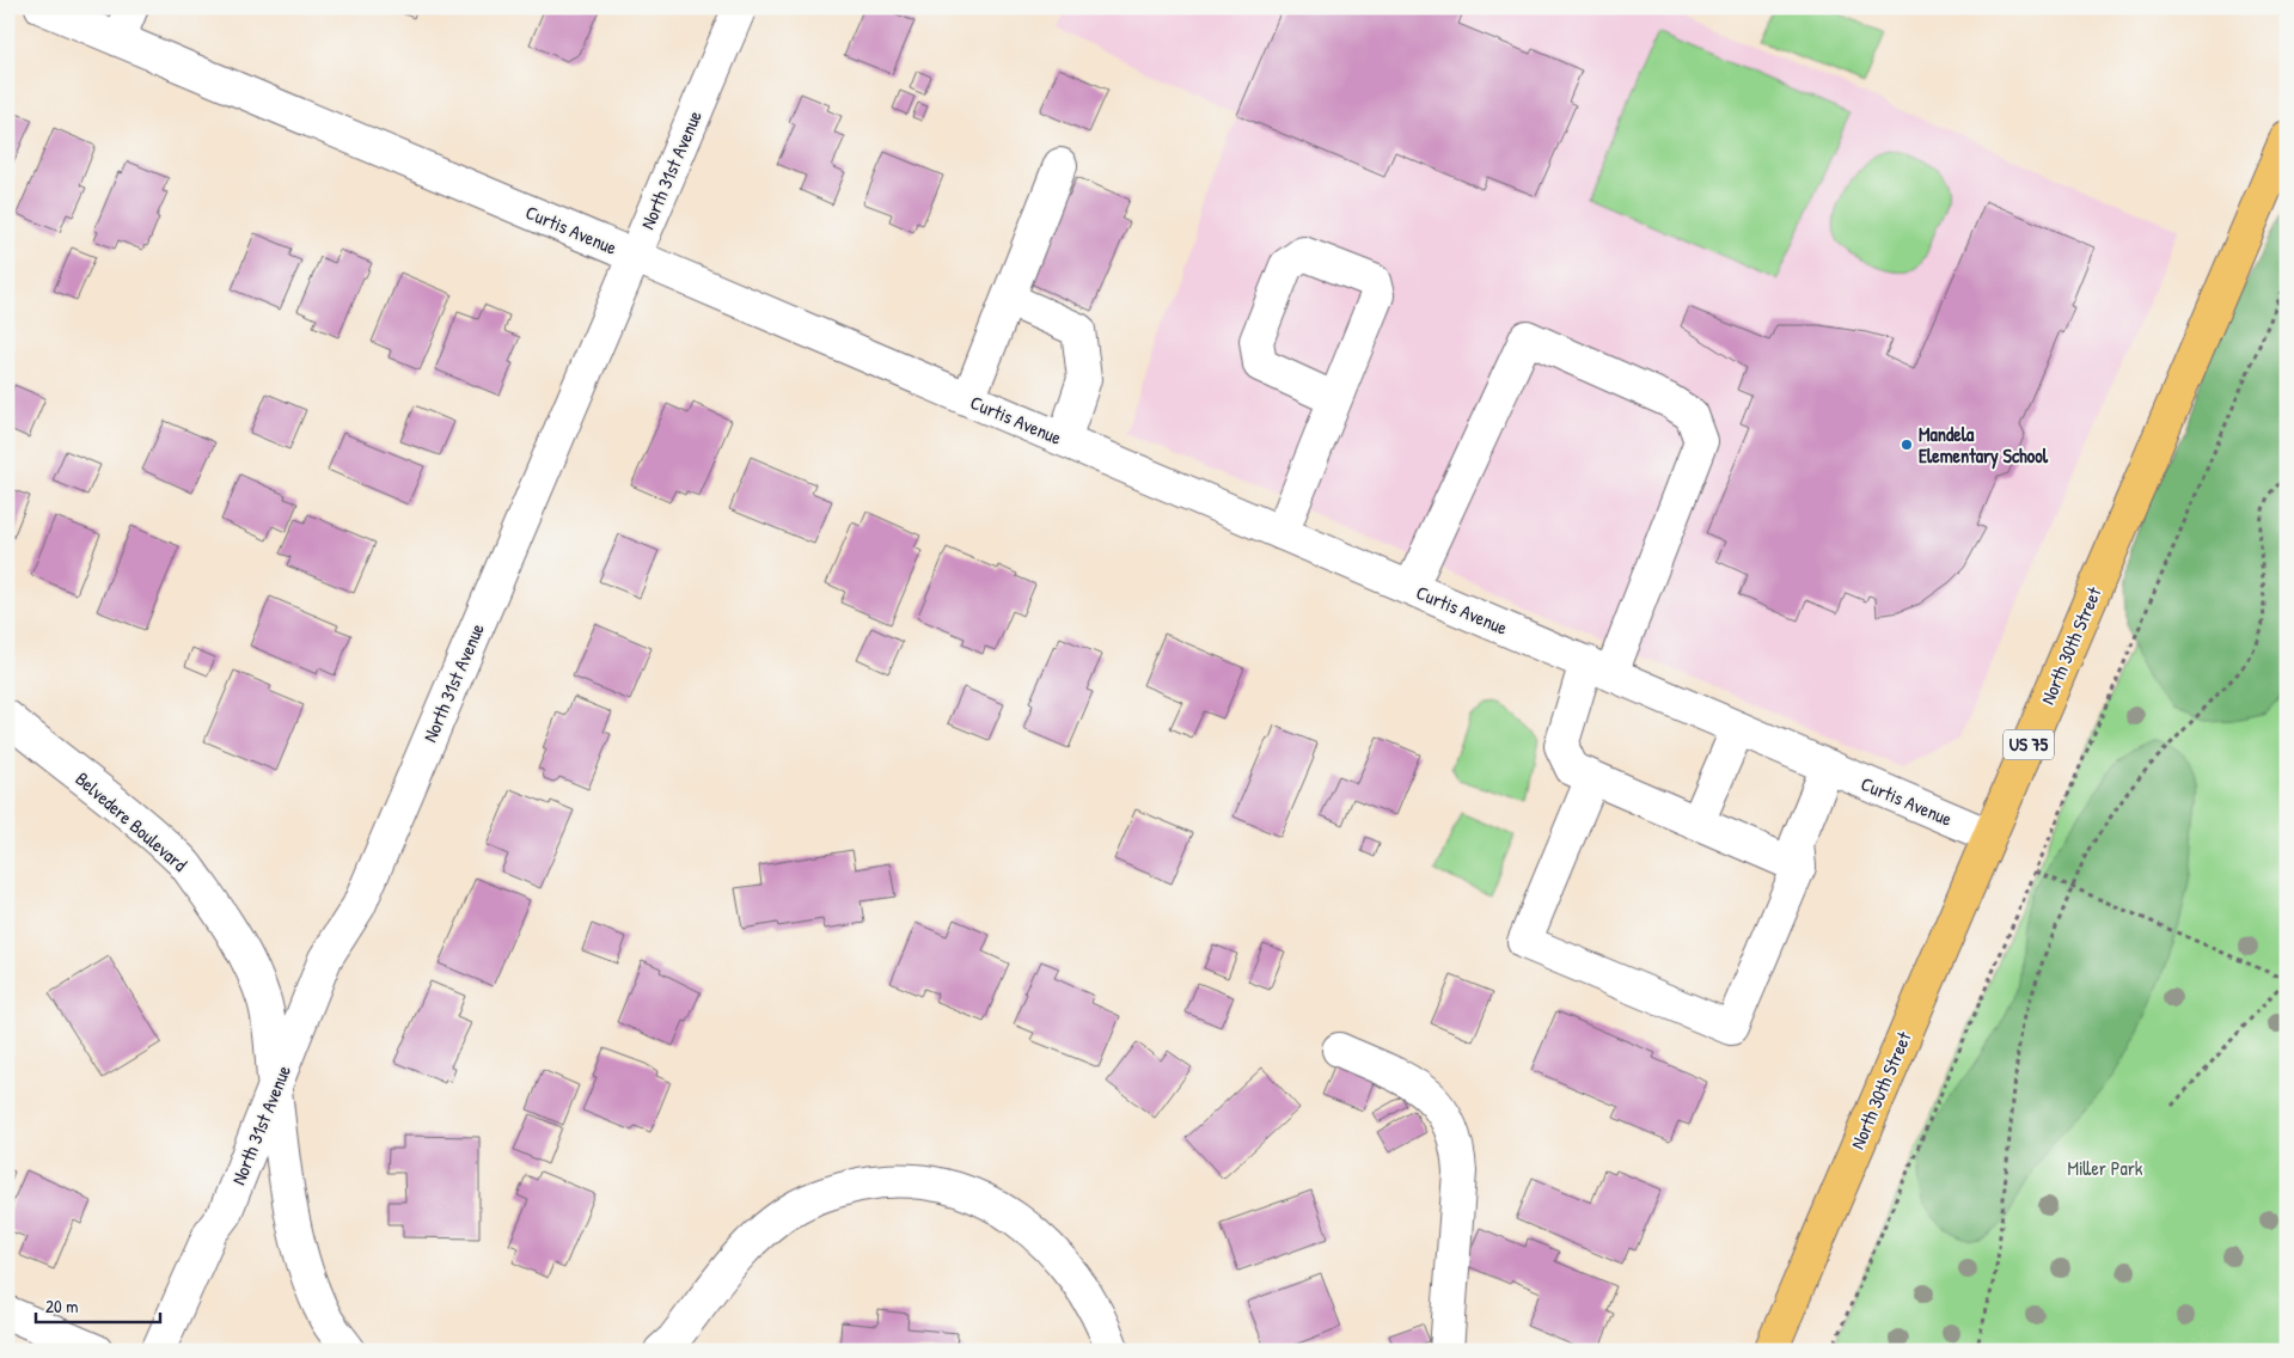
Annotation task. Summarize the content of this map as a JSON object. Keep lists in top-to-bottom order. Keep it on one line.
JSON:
{"streets":{"highway":["North 30th Street","US 75"],"street":["North 31st Avenue","Curtis Avenue","Belvedere Boulevard"]},"crossings":[["North 31st Avenue","Curtis Avenue"],["North 31st Avenue","Belvedere Boulevard"],["Curtis Avenue","North 30th Street"]],"parks":["Miller Park"],"places":["Mandela Elementary School"],"scale_bar":"20 m"}
